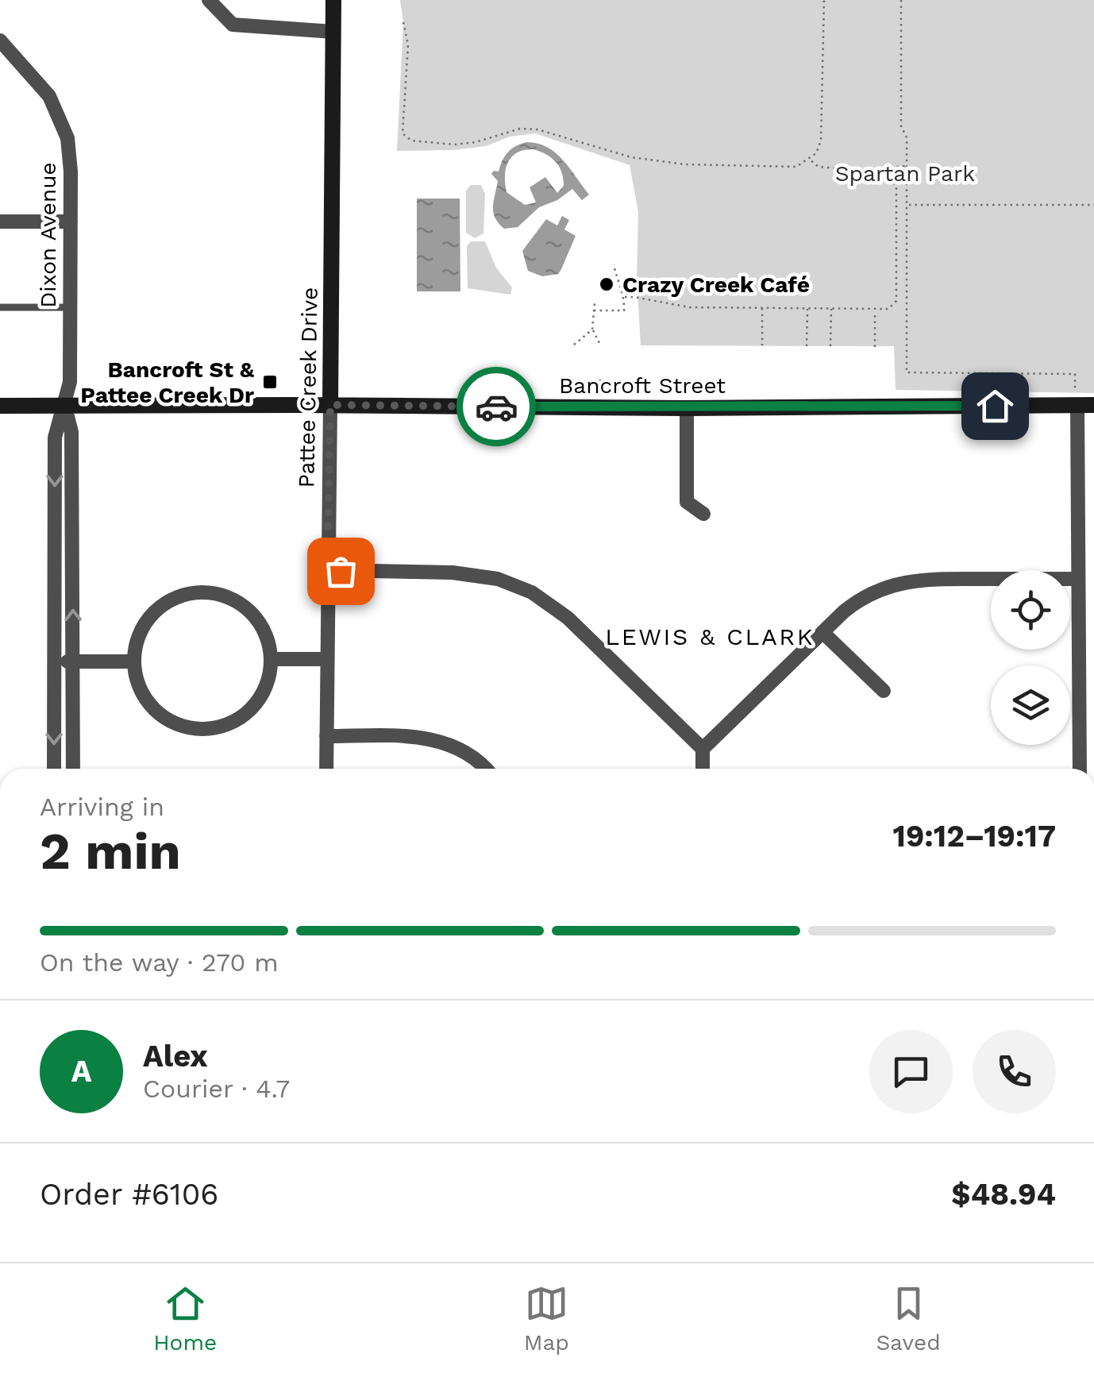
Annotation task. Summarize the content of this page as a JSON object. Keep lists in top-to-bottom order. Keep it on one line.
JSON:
{"streets":{"street":["Dixon Avenue","Bancroft Street","Pattee Creek Drive"]},"crossings":[["Dixon Avenue","Bancroft Street"],["Bancroft Street","Pattee Creek Drive"]],"districts":["LEWIS & CLARK"],"parks":["Spartan Park"],"places":{"other":["Crazy Creek Café"],"transit":["Bancroft St & Pattee Creek Dr"]},"page":{"heading":["2 min","Arriving in","19:12–19:17"],"panel":["Alex","Courier · 4.7","Order #6106","$48.94"],"bar":"On the way · 270 m","round":"A","tabs":["Home","Map","Saved"]}}
